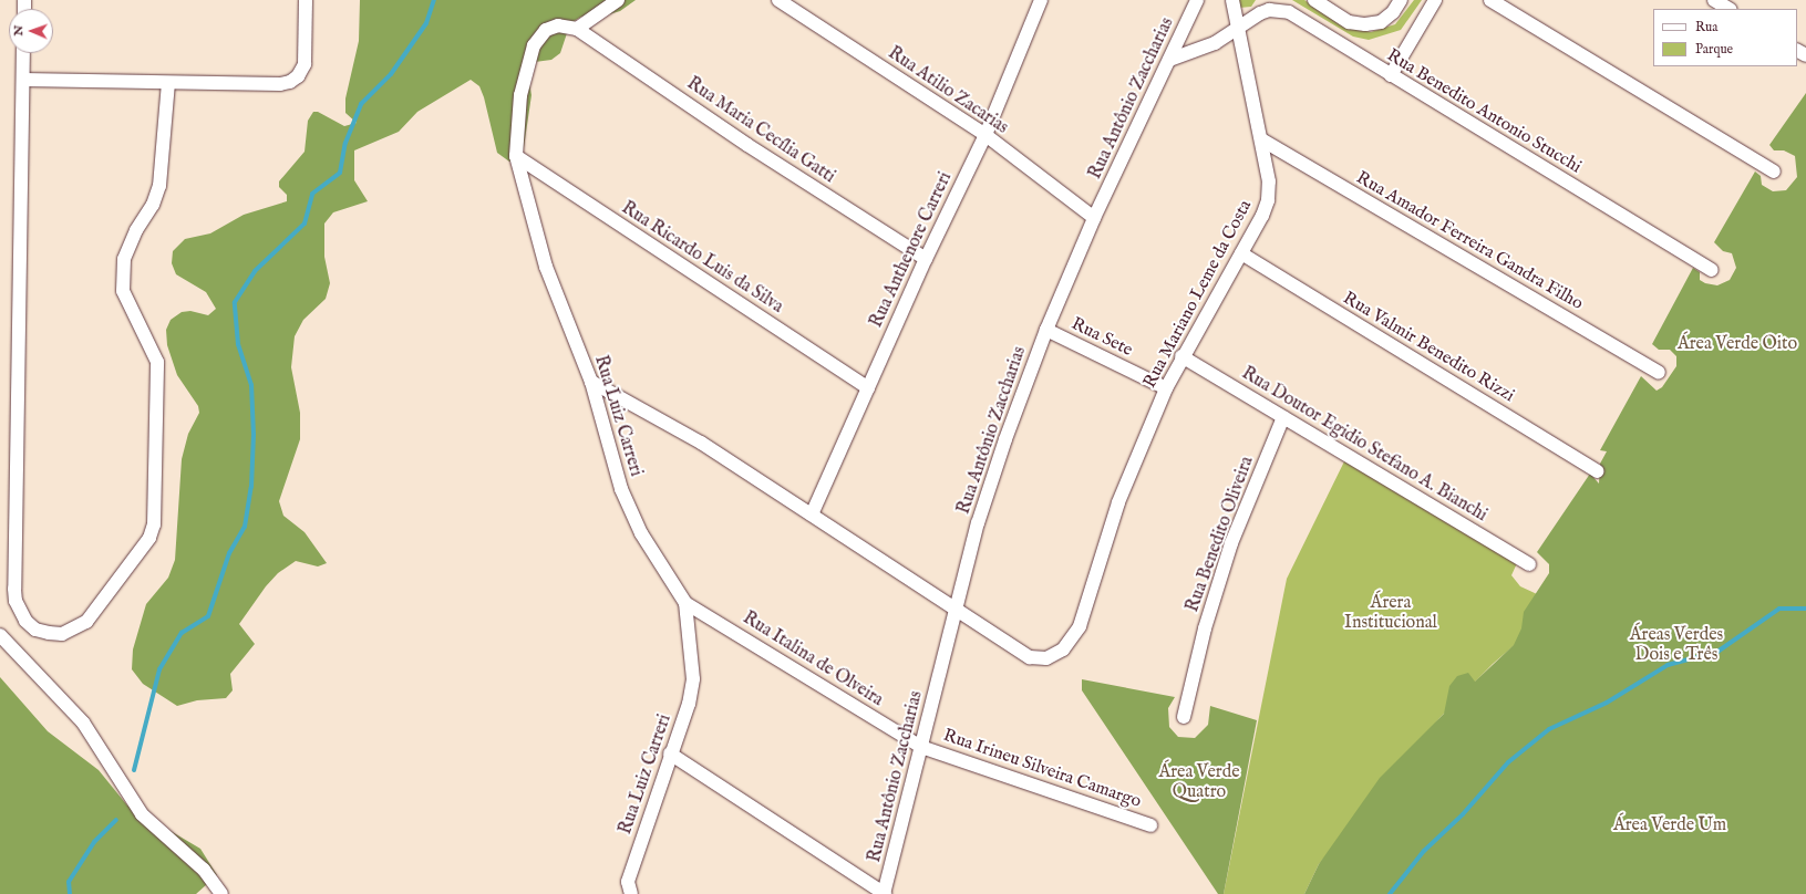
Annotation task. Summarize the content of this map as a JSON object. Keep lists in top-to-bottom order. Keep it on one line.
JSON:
{"streets":{"street":["Rua Atilio Zacarias","Rua Antônio Zaccharias","Rua Benedito Antonio Stucchi","Rua Maria Cecília Gatti","Rua Amador Ferreira Gandra Filho","Rua Anthenore Carreri","Rua Ricardo Luis da Silva","Rua Mariano Leme da Costa","Rua Sete","Rua Valmir Benedito Rizzi","Rua Luiz Carreri","Rua Doutor Egidio Stefano A. Bianchi","Rua Benedito Oliveira","Rua Italina de Olveira","Rua Irineu Silveira Camargo"]},"crossings":[["Rua Atilio Zacarias","Rua Antônio Zaccharias"],["Rua Atilio Zacarias","Rua Anthenore Carreri"],["Rua Antônio Zaccharias","Rua Benedito Antonio Stucchi"],["Rua Antônio Zaccharias","Rua Mariano Leme da Costa"],["Rua Antônio Zaccharias","Rua Sete"],["Rua Antônio Zaccharias","Rua Italina de Olveira"],["Rua Antônio Zaccharias","Rua Irineu Silveira Camargo"],["Rua Benedito Antonio Stucchi","Rua Mariano Leme da Costa"],["Rua Maria Cecília Gatti","Rua Anthenore Carreri"],["Rua Maria Cecília Gatti","Rua Luiz Carreri"],["Rua Amador Ferreira Gandra Filho","Rua Mariano Leme da Costa"],["Rua Anthenore Carreri","Rua Ricardo Luis da Silva"],["Rua Ricardo Luis da Silva","Rua Luiz Carreri"],["Rua Mariano Leme da Costa","Rua Sete"],["Rua Mariano Leme da Costa","Rua Valmir Benedito Rizzi"],["Rua Mariano Leme da Costa","Rua Doutor Egidio Stefano A. Bianchi"],["Rua Luiz Carreri","Rua Italina de Olveira"],["Rua Doutor Egidio Stefano A. Bianchi","Rua Benedito Oliveira"],["Rua Italina de Olveira","Rua Irineu Silveira Camargo"]],"parks":["Área Verde Oito","Árera Institucional","Áreas Verdes Dois e Três","Área Verde Quatro","Área Verde Um"],"legend":["Rua","Parque"],"north":"left"}
